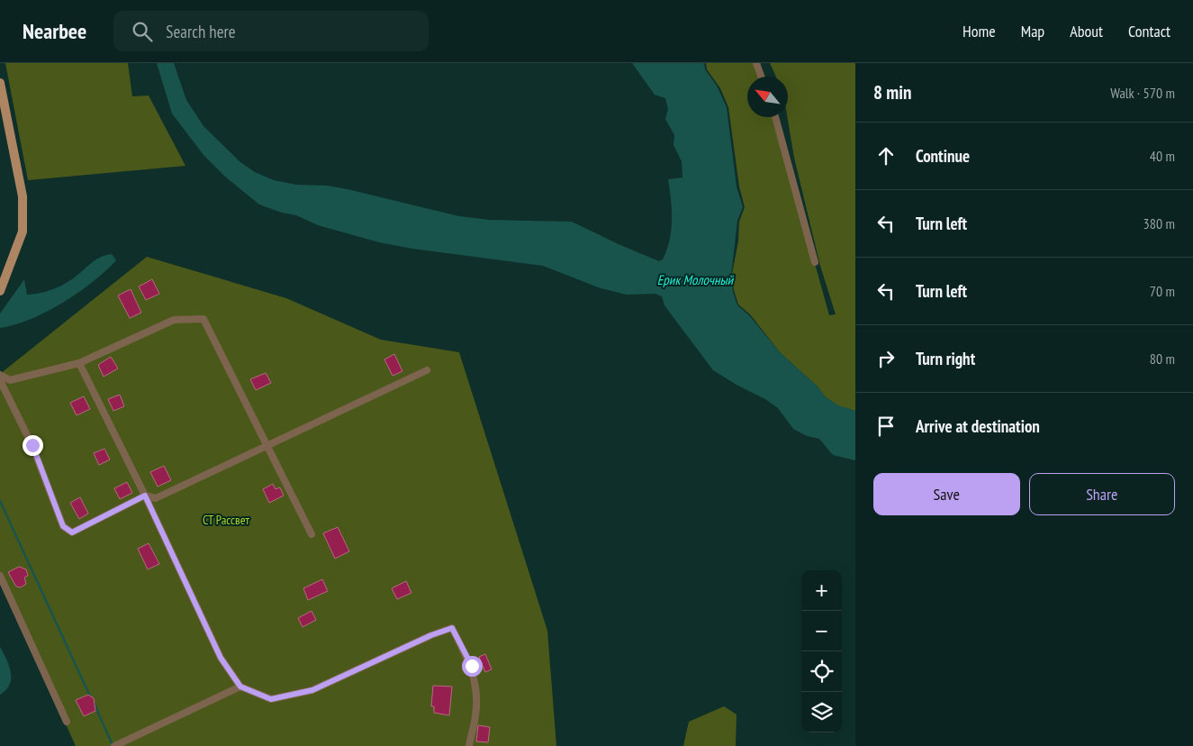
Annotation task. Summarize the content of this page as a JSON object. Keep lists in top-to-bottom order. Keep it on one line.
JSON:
{"water":["Ерик Молочный"],"parks":["СТ Рассвет"],"north":"top left","page":{"header":"Nearbee","search":"Search here","nav":["Home","Map","About","Contact"],"heading":["8 min","Walk · 570 m"],"list":[["Continue","40 m"],["Turn left","380 m"],["Turn left","70 m"],["Turn right","80 m"],"Arrive at destination"],"buttons":["Save","Share"],"map_buttons":["+","−"]}}
